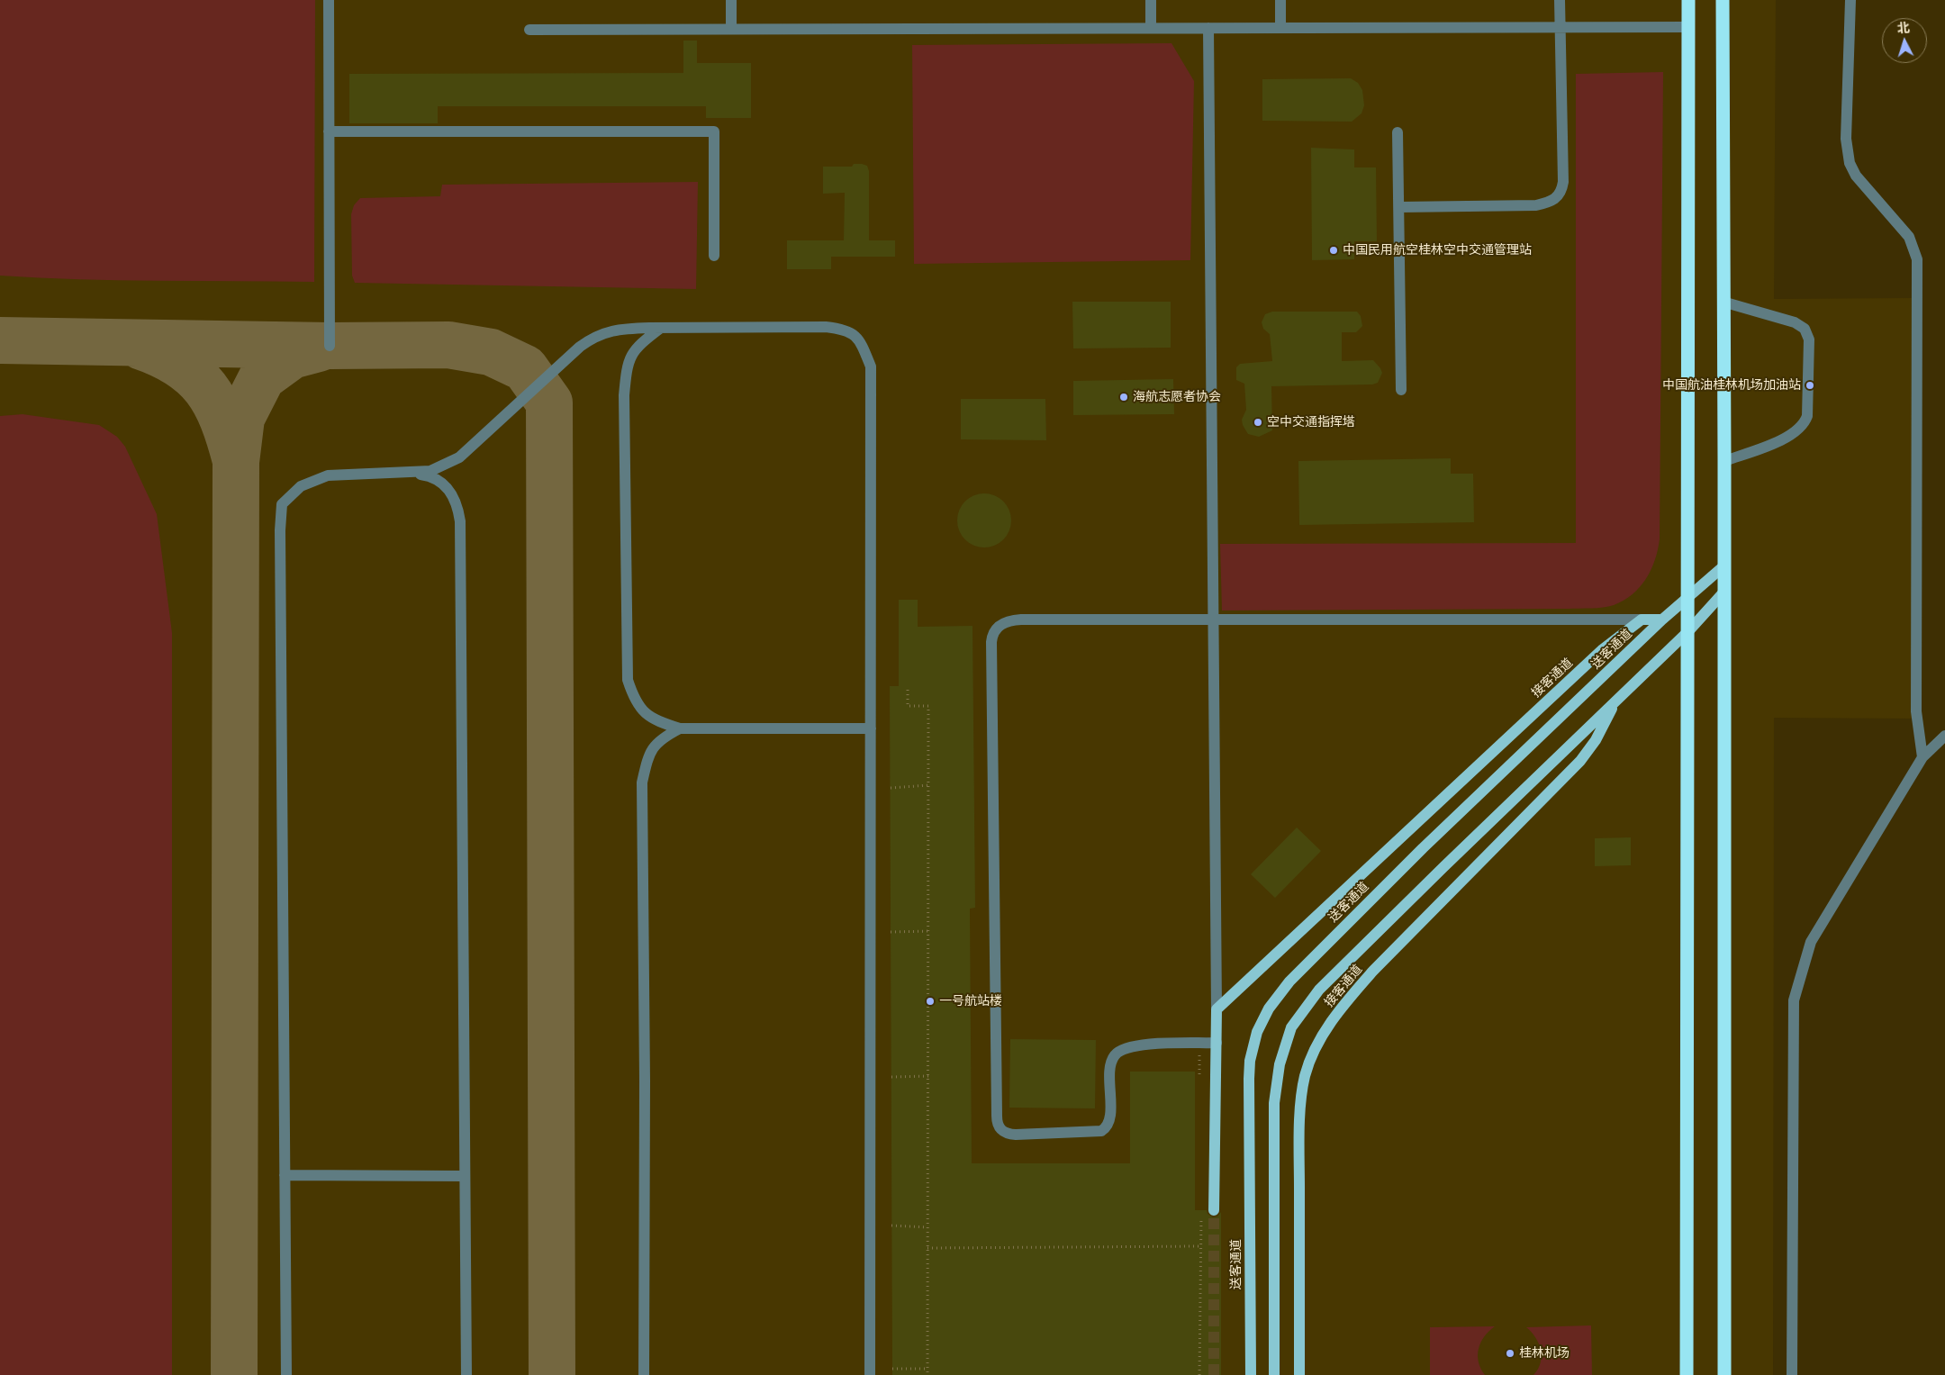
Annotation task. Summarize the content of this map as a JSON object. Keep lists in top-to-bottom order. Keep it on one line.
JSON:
{"streets":{"main road":["送客通道","接客通道"]},"places":["中国民用航空桂林空中交通管理站","中国航油桂林机场加油站","海航志愿者协会","空中交通指挥塔","一号航站楼","桂林机场"],"north":"top"}
